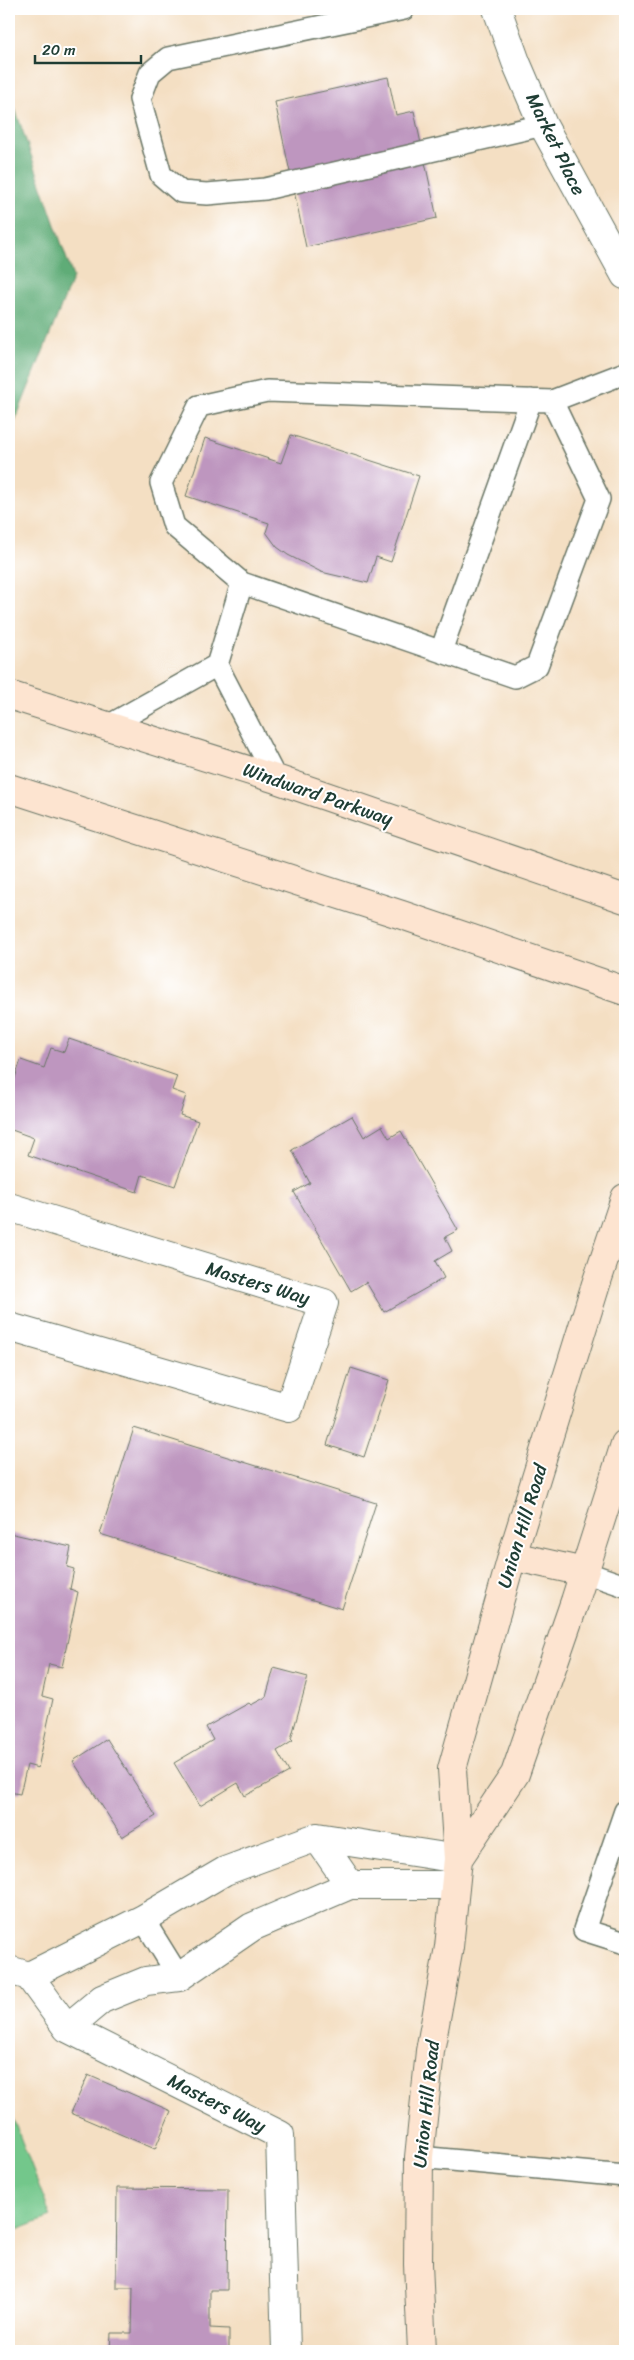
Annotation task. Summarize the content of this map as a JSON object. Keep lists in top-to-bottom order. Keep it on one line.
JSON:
{"streets":{"street":["Market Place","Windward Parkway","Masters Way","Union Hill Road"]},"scale_bar":"20 m"}
